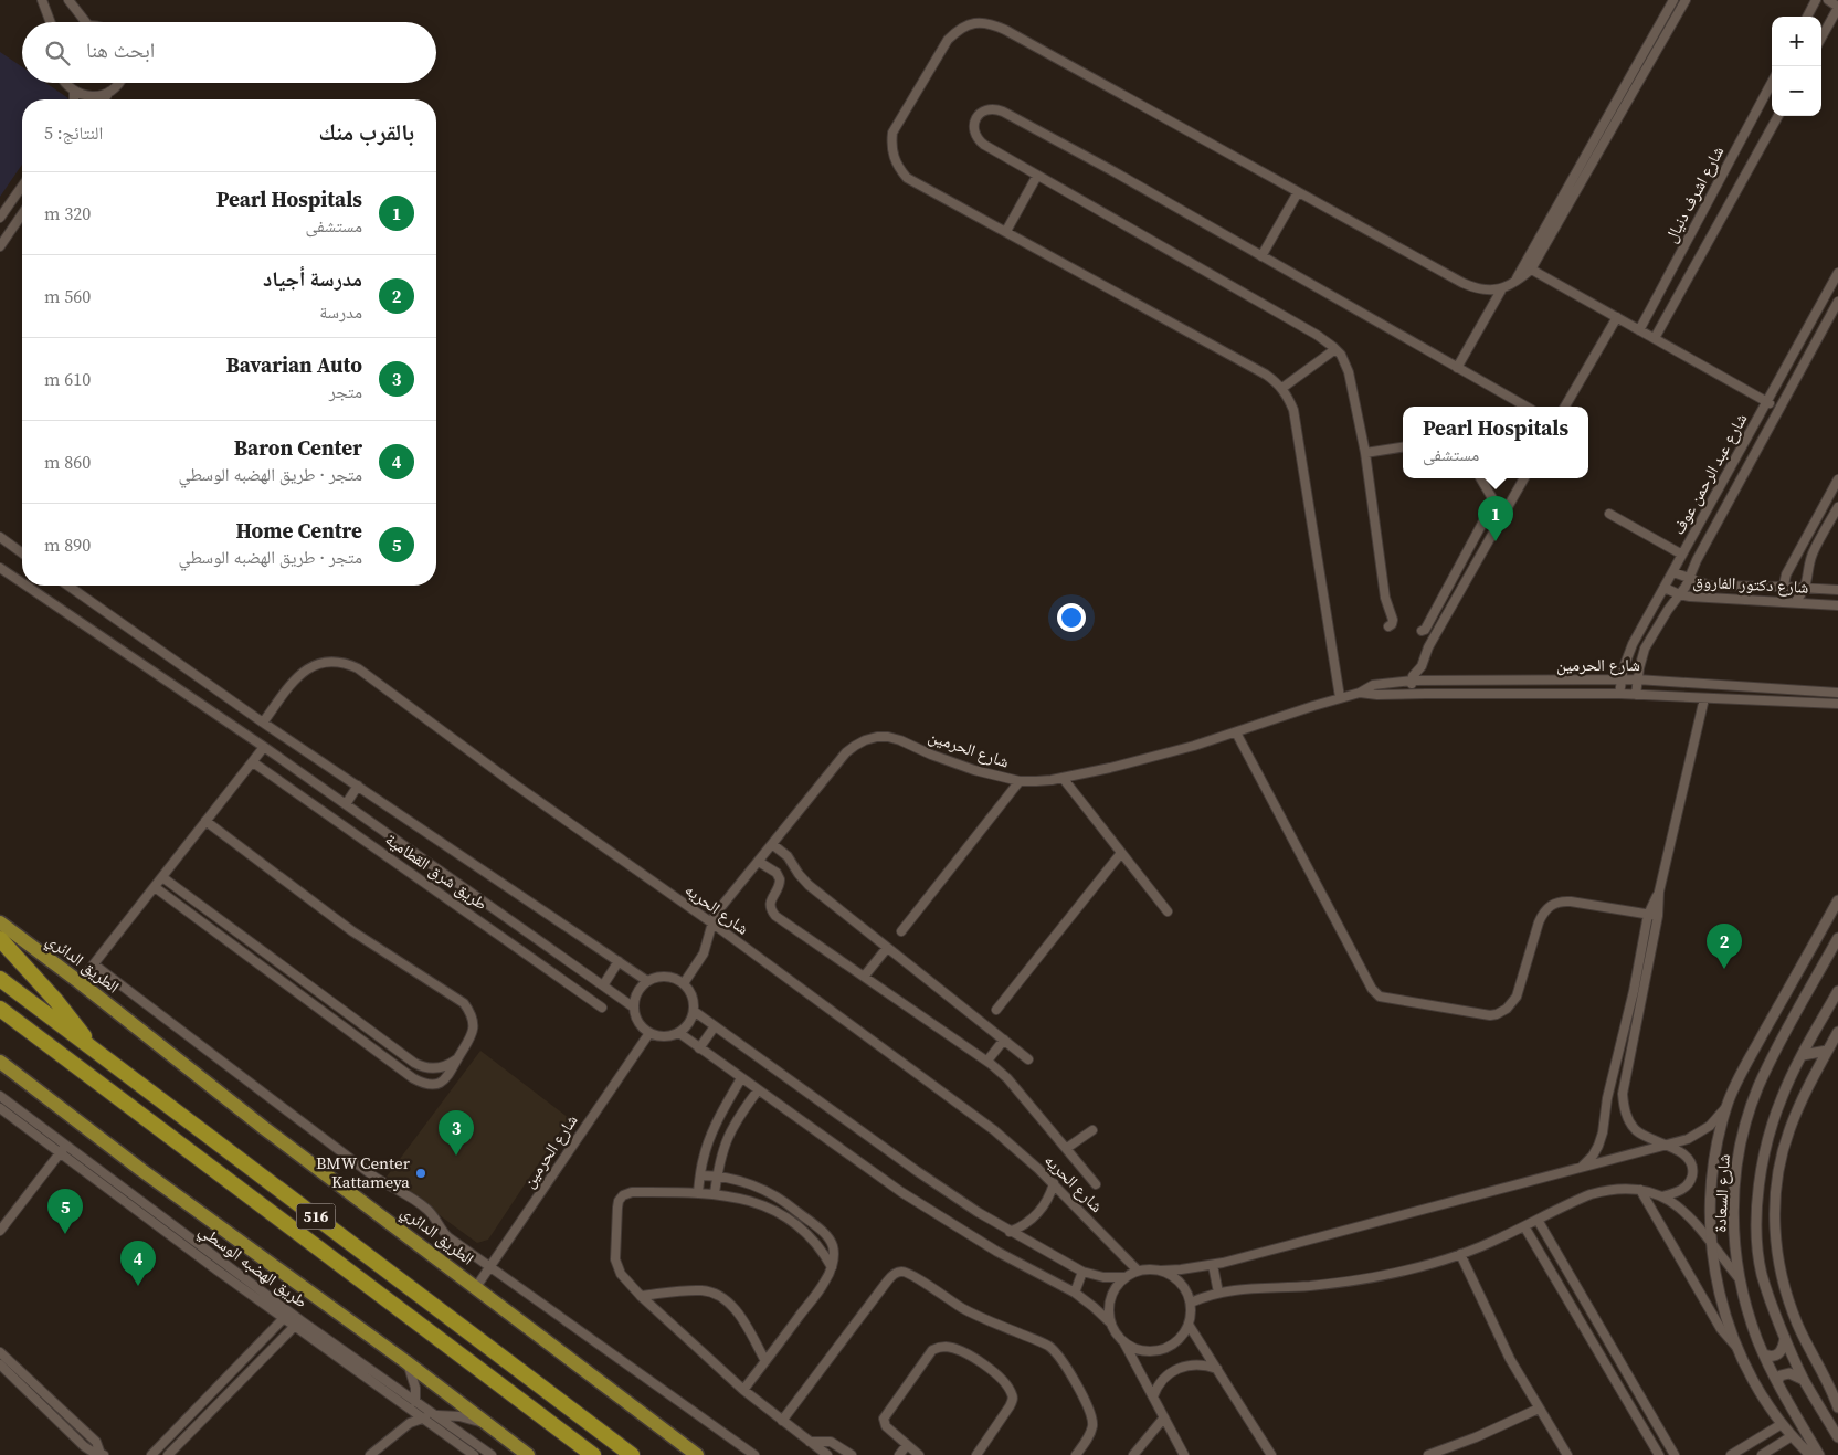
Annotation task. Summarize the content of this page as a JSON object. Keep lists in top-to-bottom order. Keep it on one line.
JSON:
{"streets":{"highway":["الطريق الدائري","516"],"street":["شارع اشرف دنيال","شارع عبد الرحمن عوف","شارع دكتور الفاروق","شارع الحرمين","طريق شرق القطامية","شارع الحريه","شارع السعادة","طريق الهضبه الوسطي"]},"crossings":[["شارع عبد الرحمن عوف","شارع دكتور الفاروق"],["شارع عبد الرحمن عوف","شارع الحرمين"],["شارع الحرمين","شارع الحريه"],["شارع الحرمين","الطريق الدائري"]],"places":["BMW Center Kattameya"],"page":{"map_buttons":["+","−"],"search":"ابحث هنا","heading":["بالقرب منك","النتائج: 5"],"list":[{"mark":"1","name":"Pearl Hospitals","note":"مستشفى","value":"320 m"},{"mark":"2","name":"مدرسة أجياد","note":"مدرسة","value":"560 m"},{"mark":"3","name":"Bavarian Auto","note":"متجر","value":"610 m"},{"mark":"4","name":"Baron Center","note":"متجر · طريق الهضبه الوسطي","value":"860 m"},{"mark":"5","name":"Home Centre","note":"متجر · طريق الهضبه الوسطي","value":"890 m"}],"popup":["Pearl Hospitals","مستشفى"],"pins":["1","2","3","5","4"]}}
